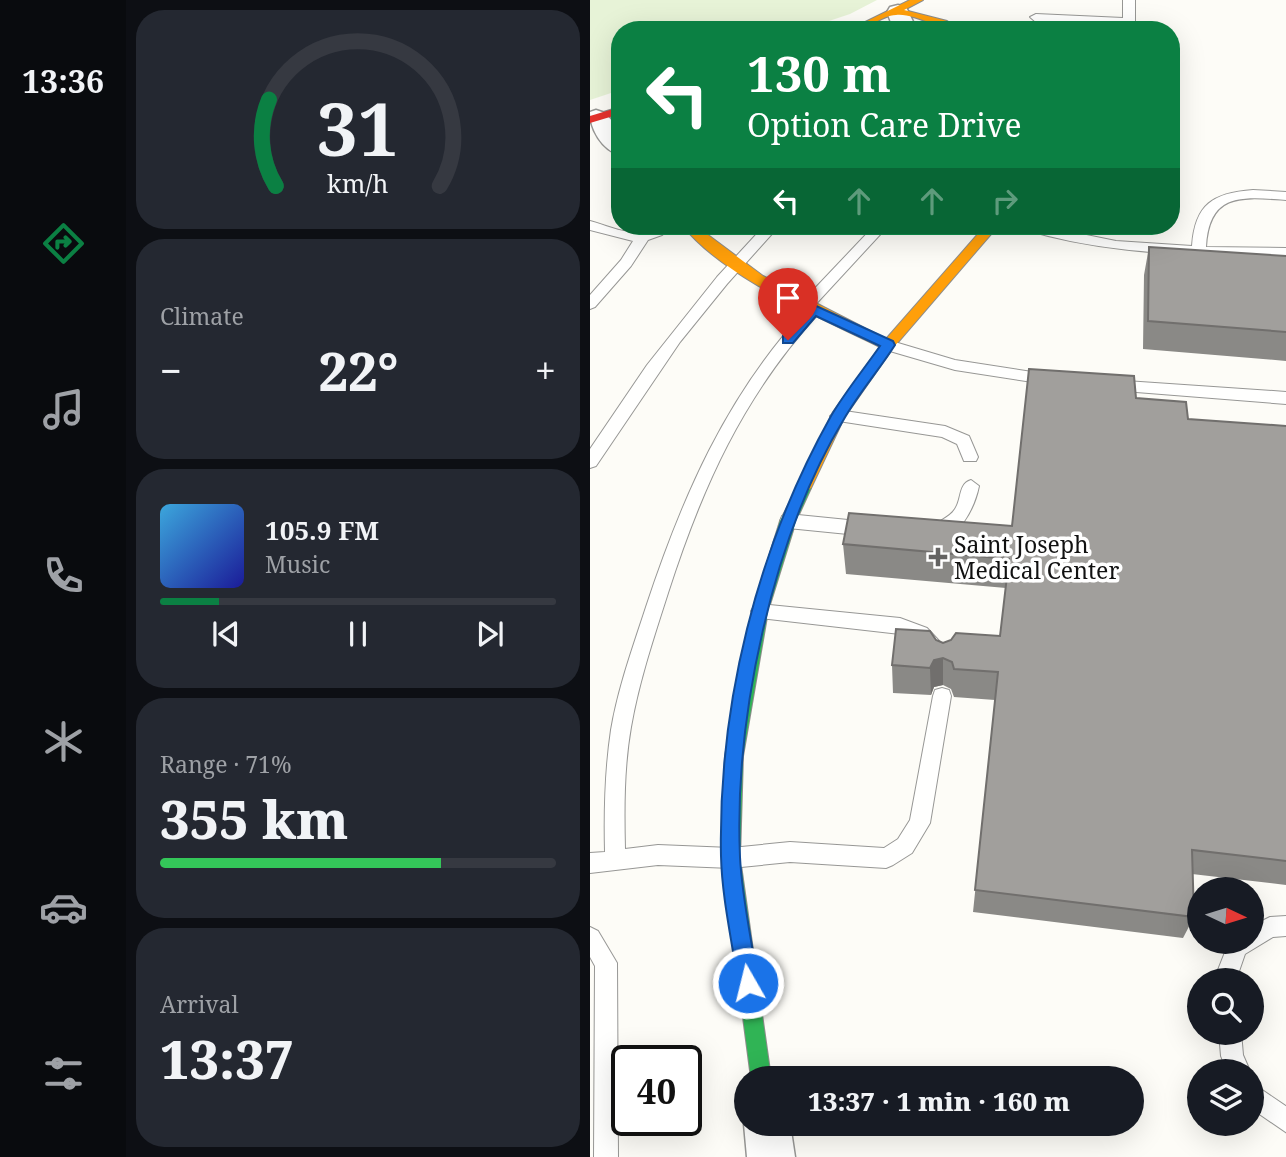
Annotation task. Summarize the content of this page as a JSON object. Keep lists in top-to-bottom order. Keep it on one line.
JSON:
{"places":{"health":["Saint Joseph Medical Center"]},"north":"right","page":{"tabs":"13:36","turn":["130 m","Option Care Drive"],"tile":["Climate",["Range · 71%","355 km"],["Arrival","13:37"]],"heat":["−","22°","+"],"song":["105.9 FM","Music"],"limit":"40","trip":"13:37 · 1 min · 160 m","gauge":["31","km/h"]}}
